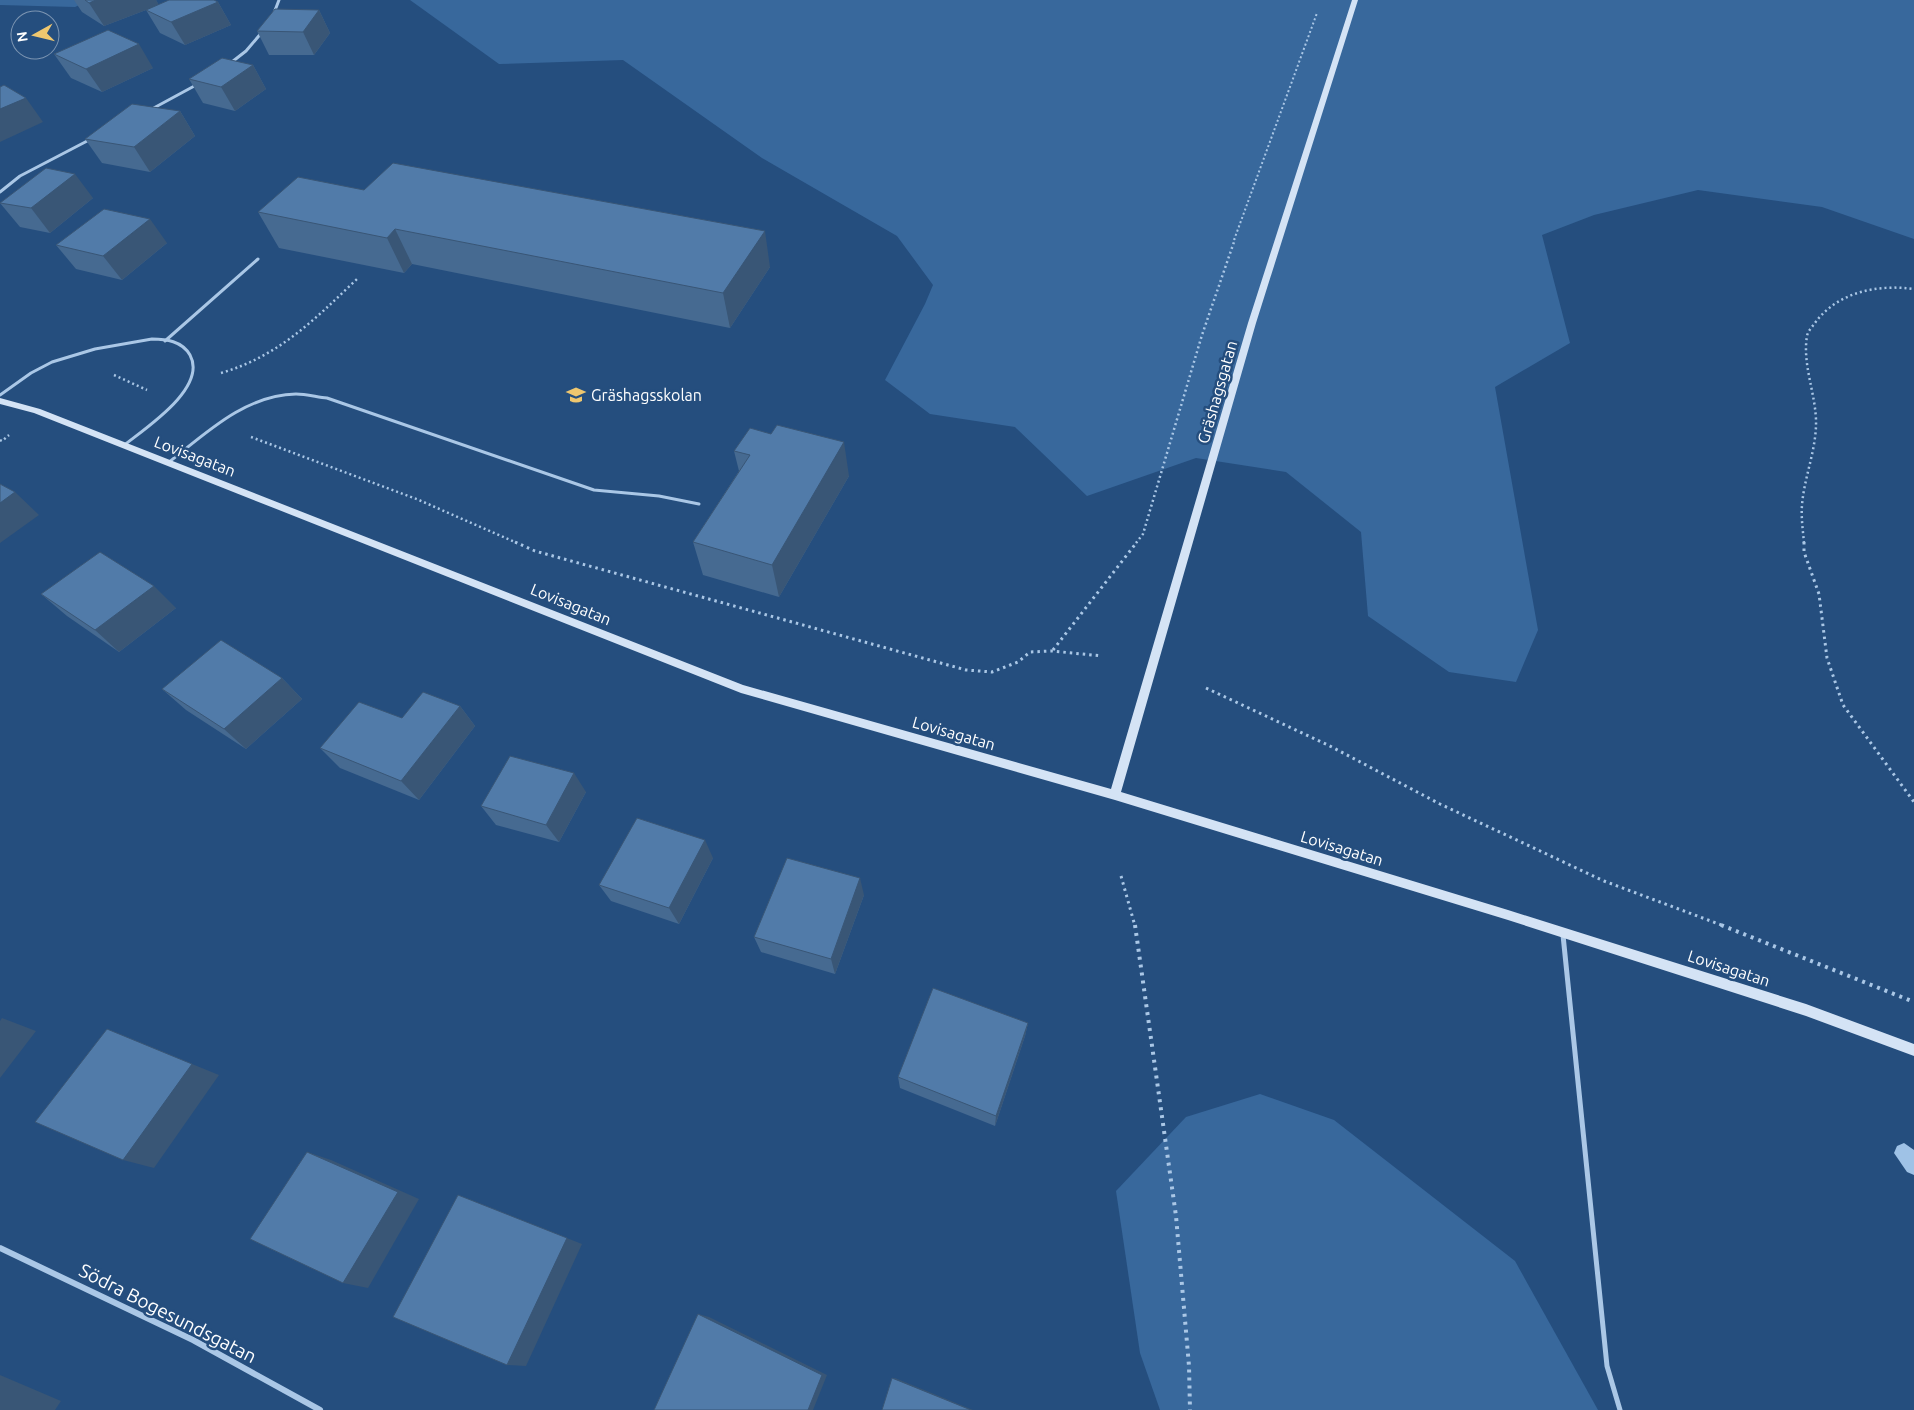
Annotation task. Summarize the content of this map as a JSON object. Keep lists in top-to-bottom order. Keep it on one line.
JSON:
{"streets":{"street":["Gräshagsgatan","Lovisagatan","Södra Bogesundsgatan"]},"crossings":[["Gräshagsgatan","Lovisagatan"]],"places":{"school or university":["Gräshagsskolan"]},"north":"left"}
